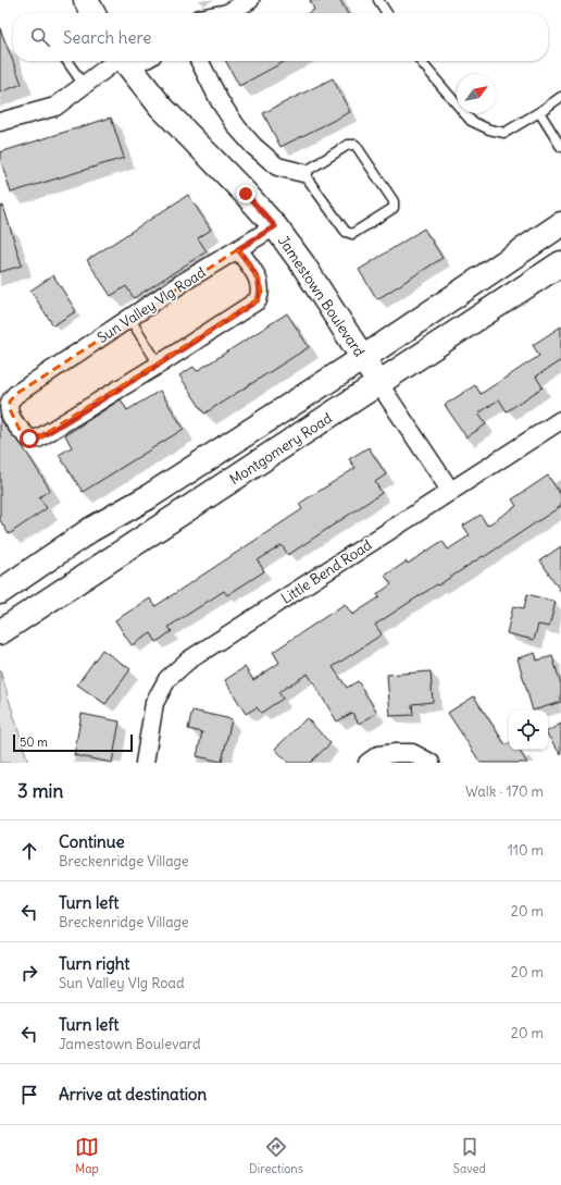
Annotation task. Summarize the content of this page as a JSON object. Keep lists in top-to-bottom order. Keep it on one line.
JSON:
{"streets":{"main road":["Jamestown Boulevard","Montgomery Road"],"street":["Sun Valley Vlg Road","Little Bend Road"]},"crossings":[["Jamestown Boulevard","Sun Valley Vlg Road"],["Jamestown Boulevard","Montgomery Road"]],"scale_bar":"50 m","north":"top right","page":{"search":"Search here","scale":"50 m","heading":["3 min","Walk · 170 m"],"list":[["Continue","Breckenridge Village","110 m"],["Turn left","Breckenridge Village","20 m"],["Turn right","Sun Valley Vlg Road","20 m"],["Turn left","Jamestown Boulevard","20 m"],"Arrive at destination"],"nav":["Map","Directions","Saved"]}}
